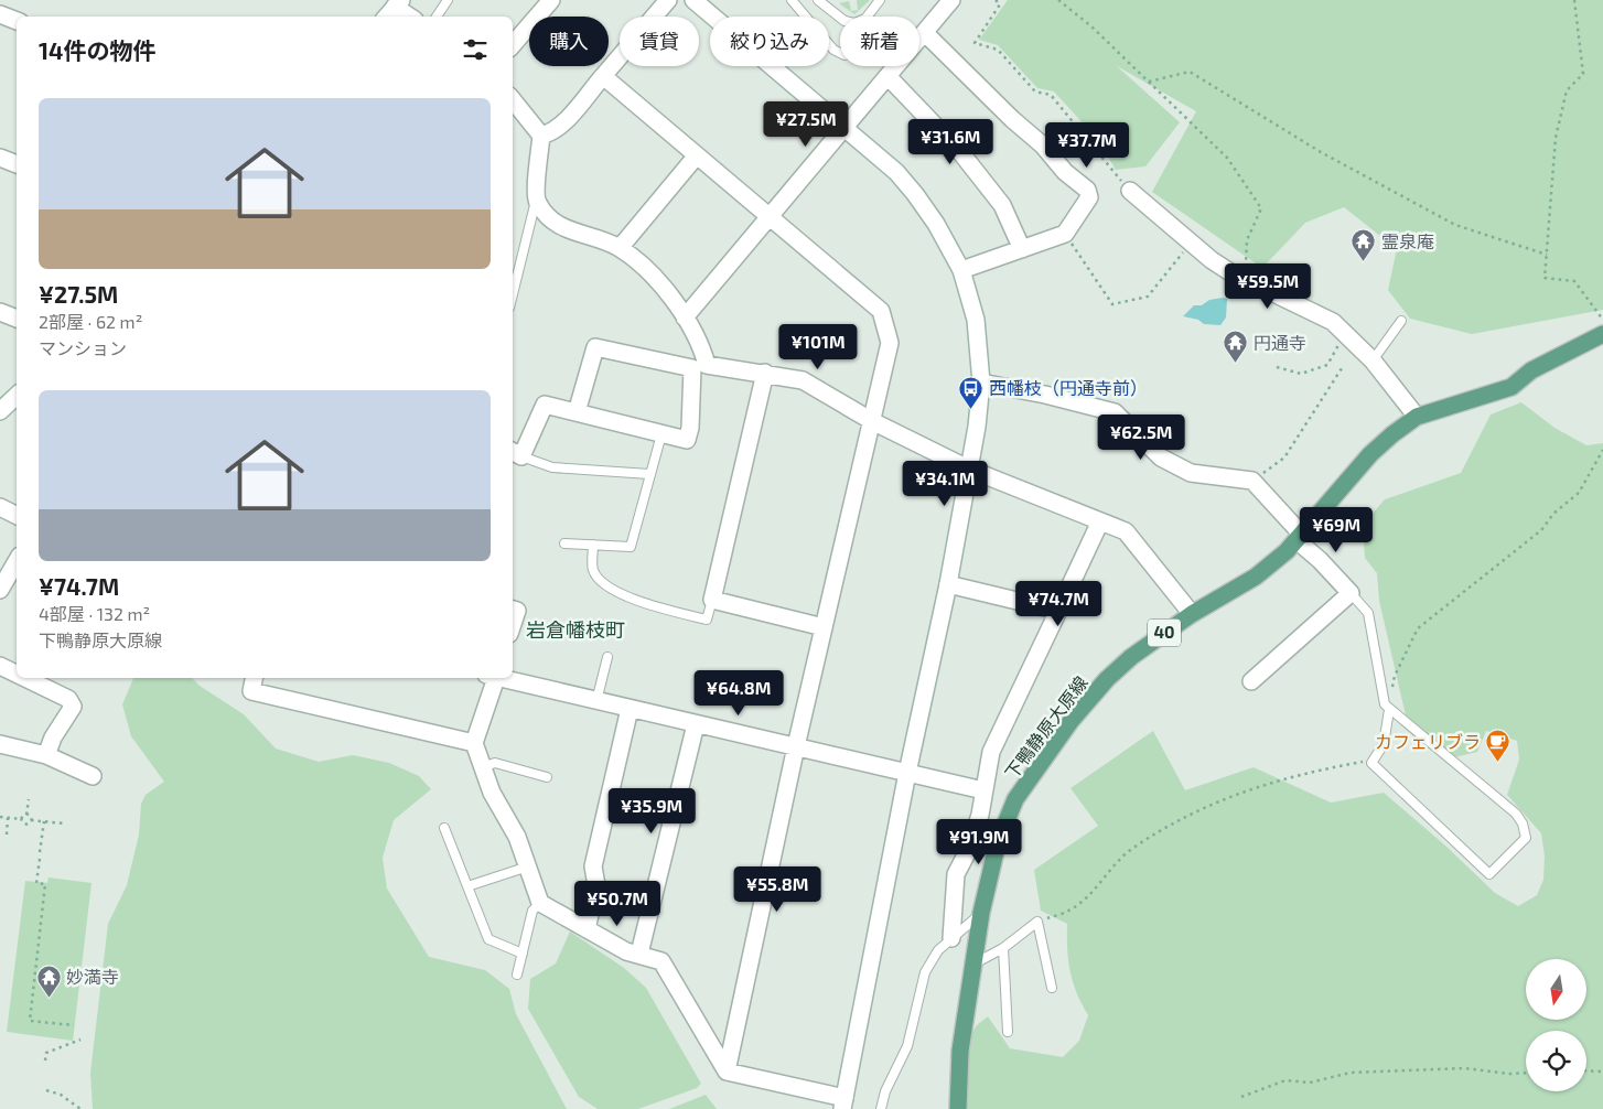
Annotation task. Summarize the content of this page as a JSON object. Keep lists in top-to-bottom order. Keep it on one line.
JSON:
{"streets":{"main road":["40","下鴨静原大原線"]},"districts":["岩倉幡枝町"],"places":{"temple":["霊泉庵","円通寺","妙満寺"],"bus stop":["西幡枝（円通寺前）"],"cafe":["カフェリブラ"]},"north":"bottom","page":{"chip":["購入","賃貸","絞り込み","新着"],"heading":"14件の物件","list":[{"name":"¥27.5M","note":"2部屋 · 62 m² · マンション"},{"name":"¥74.7M","note":"4部屋 · 132 m² · 下鴨静原大原線"}],"price":["¥27.5M","¥31.6M","¥37.7M","¥59.5M","¥101M","¥62.5M","¥34.1M","¥69M","¥74.7M","¥64.8M","¥35.9M","¥91.9M","¥55.8M","¥50.7M"]}}
